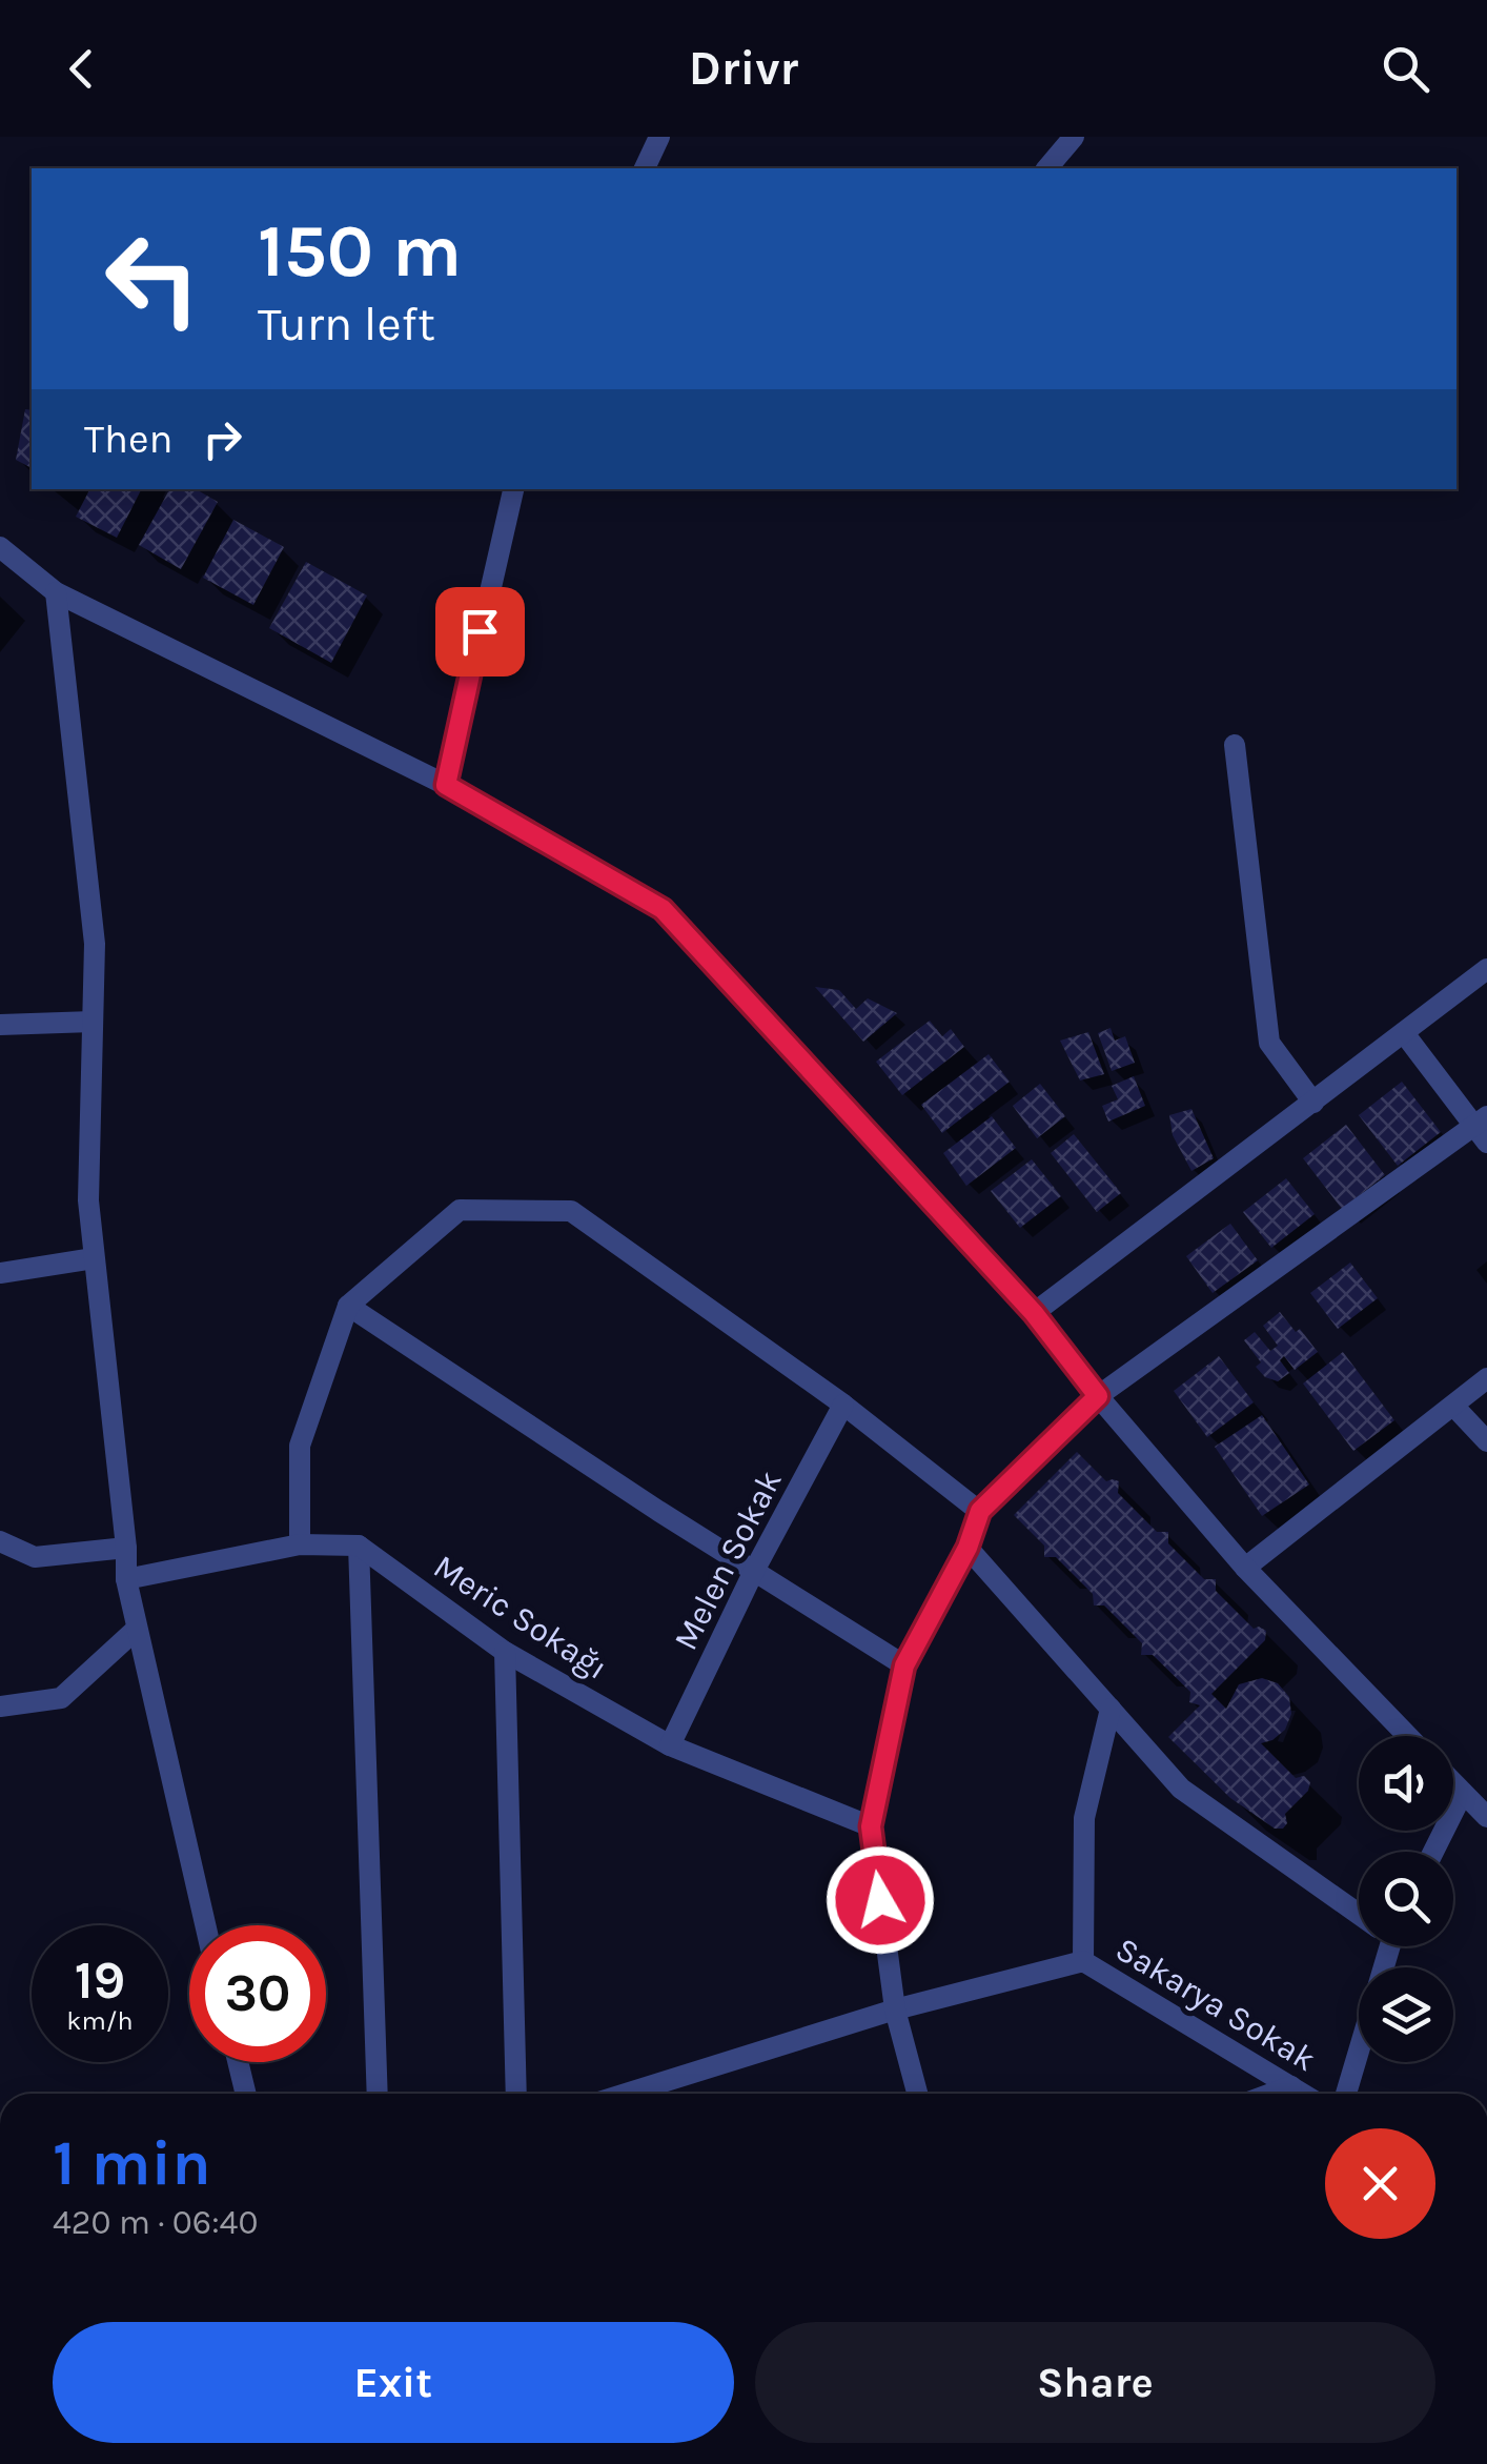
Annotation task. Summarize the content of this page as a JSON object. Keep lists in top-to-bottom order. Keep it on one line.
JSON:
{"streets":{"street":["Melen Sokak","Meric Sokağı","Sakarya Sokak"]},"crossings":[["Melen Sokak","Meric Sokağı"]],"page":{"header":"Drivr","turn":["150 m","Turn left"],"then":"Then","speed":"19 km/h","limit":"30","heading":["1 min","420 m · 06:40"],"buttons":["Exit","Share"]}}
